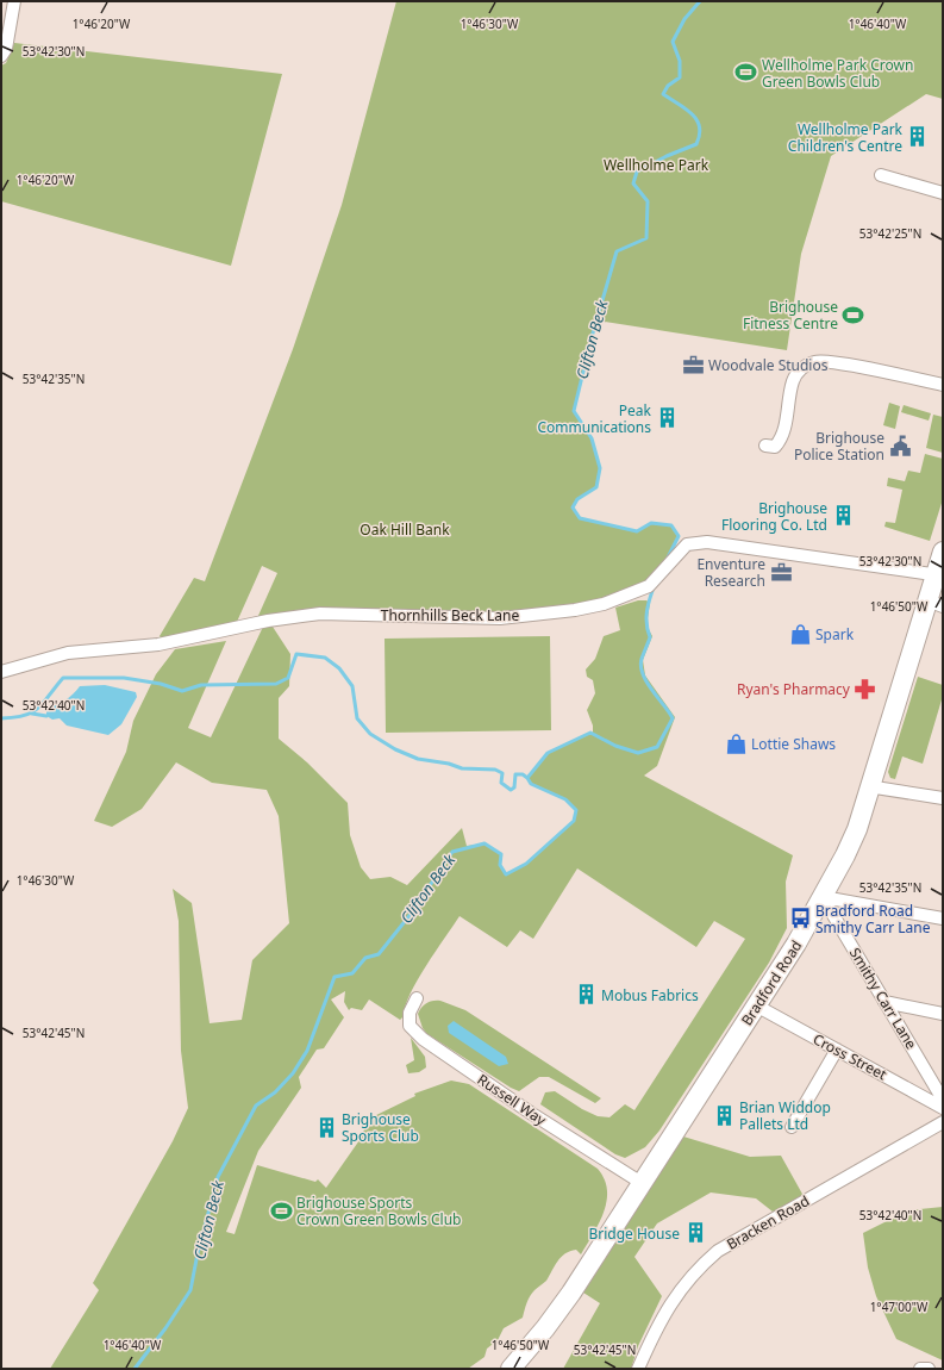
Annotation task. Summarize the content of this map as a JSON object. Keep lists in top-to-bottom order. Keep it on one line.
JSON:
{"streets":{"main road":["Bradford Road"],"street":["Thornhills Beck Lane","Smithy Carr Lane","Cross Street","Russell Way","Bracken Road"]},"crossings":[["Thornhills Beck Lane","Bradford Road"],["Bradford Road","Smithy Carr Lane"],["Bradford Road","Cross Street"],["Bradford Road","Russell Way"]],"water":["Clifton Beck"],"parks":["Wellholme Park","Oak Hill Bank"],"places":{"sports":["Wellholme Park Crown Green Bowls Club","Brighouse Fitness Centre","Brighouse Sports Crown Green Bowls Club"],"building":["Wellholme Park Children's Centre","Peak Communications","Brighouse Flooring Co. Ltd","Mobus Fabrics","Brian Widdop Pallets Ltd","Brighouse Sports Club","Bridge House"],"office":["Woodvale Studios","Enventure Research"],"public building":["Brighouse Police Station"],"shop":["Spark","Lottie Shaws"],"pharmacy":["Ryan's Pharmacy"],"bus stop":["Bradford Road Smithy Carr Lane"]},"coordinates":["1°46'20\"W","1°46'30\"W","1°46'40\"W","53°42'30\"N","53°42'25\"N","53°42'35\"N","1°46'50\"W","53°42'40\"N","53°42'45\"N","1°47'00\"W"]}
